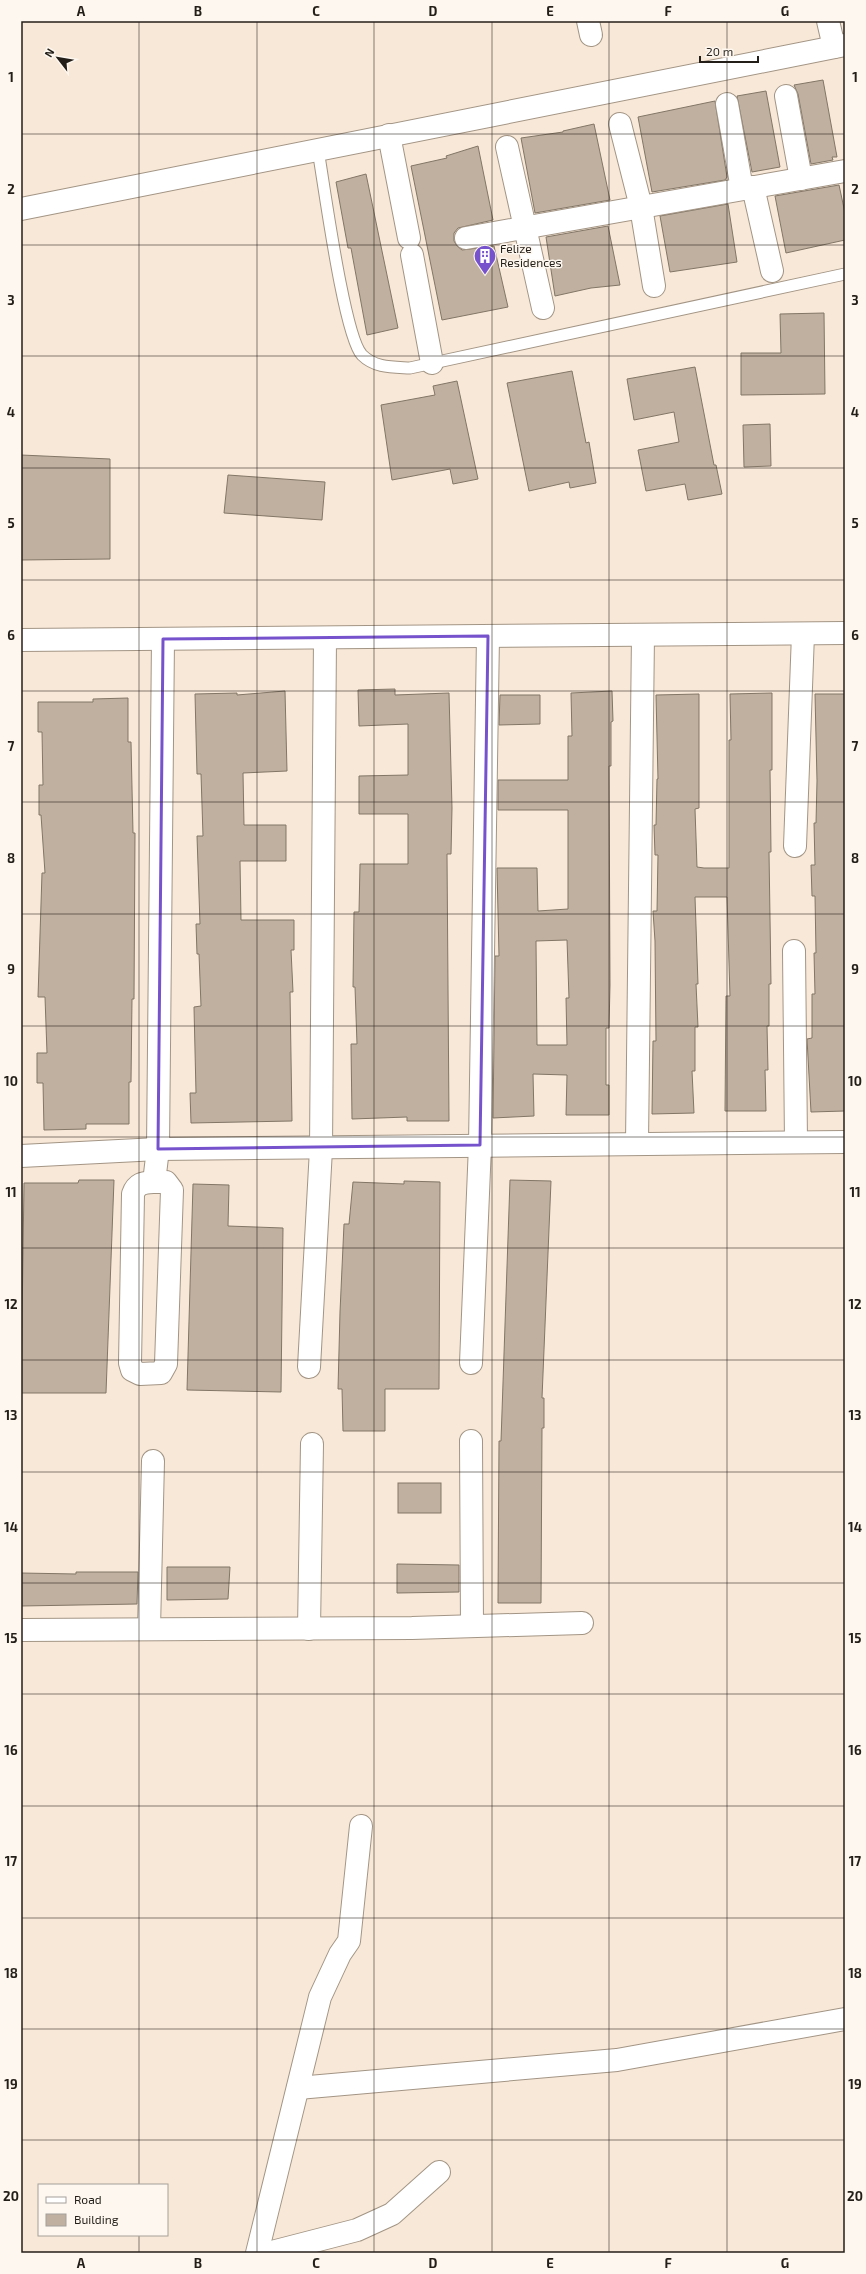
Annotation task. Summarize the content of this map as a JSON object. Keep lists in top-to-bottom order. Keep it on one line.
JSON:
{"places":{"building":["Felize Residences"]},"legend":["Road","Building"],"scale_bar":"20 m","north":"top left","grid":{"columns":["A","B","C","D","E","F","G"],"rows":["1","2","3","4","5","6","7","8","9","10","11","12","13","14","15","16","17","18","19","20"]}}
